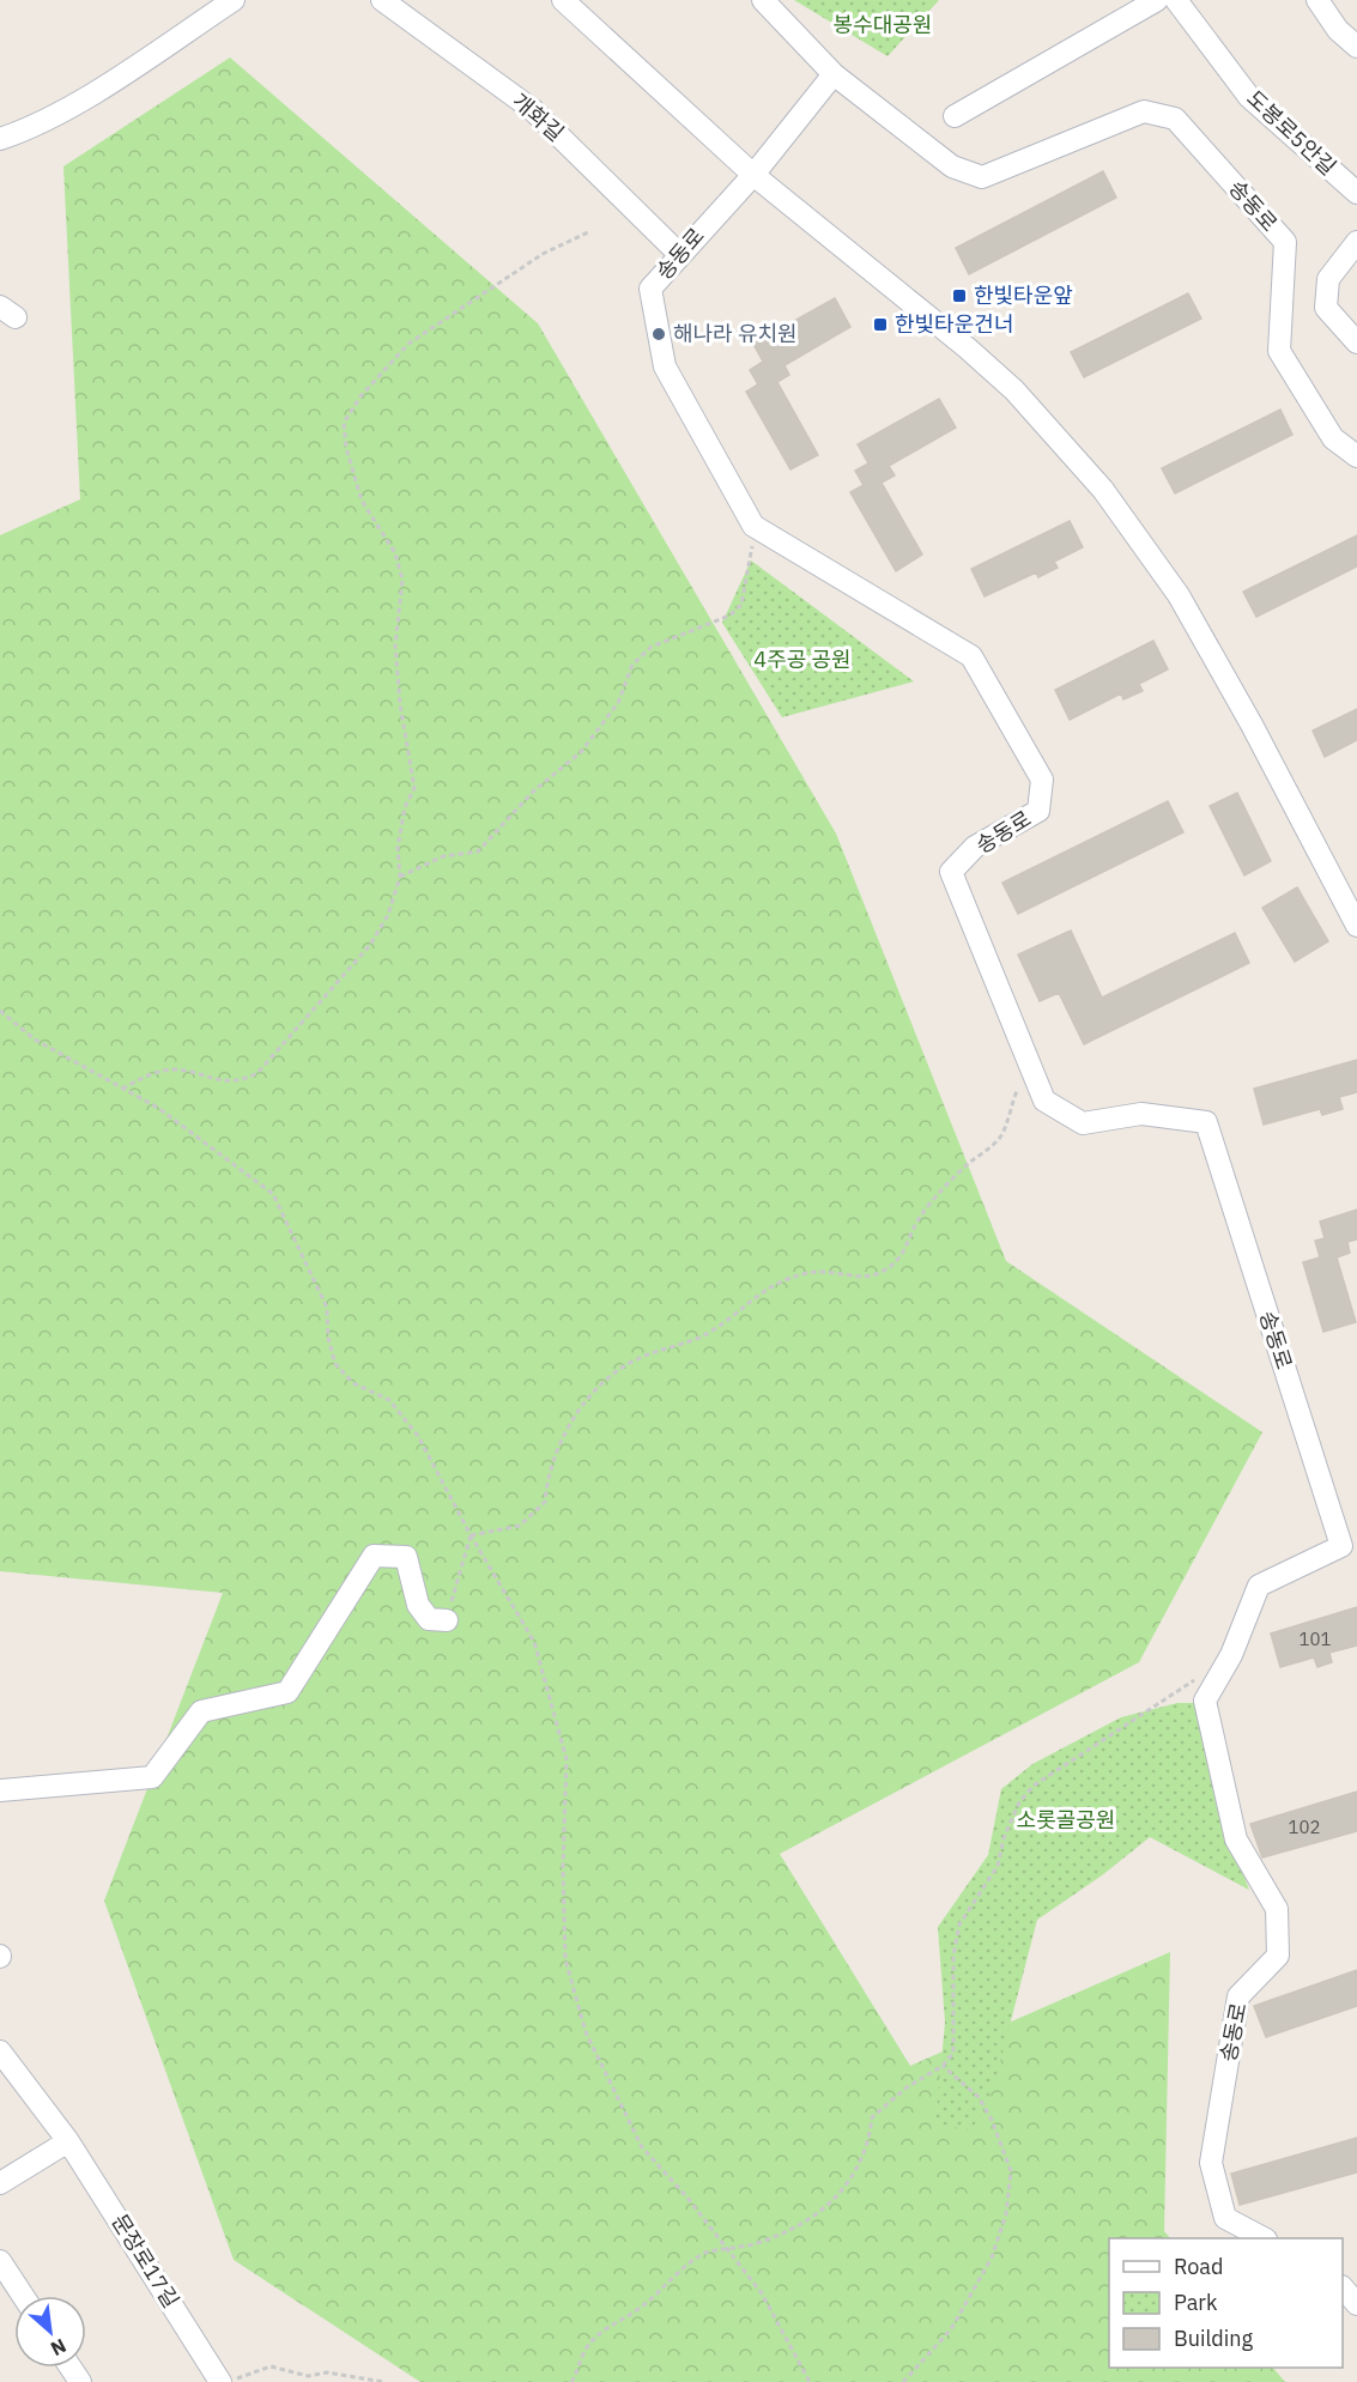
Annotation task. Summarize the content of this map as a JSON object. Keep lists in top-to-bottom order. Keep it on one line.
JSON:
{"streets":{"street":["개화길","도봉로5안길","송동로","문장로17길"]},"crossings":[["개화길","송동로"]],"parks":["봉수대공원","4주공 공원","소롯골공원"],"places":{"transit":["한빛타운앞","한빛타운건너"],"other":["해나라 유치원"]},"house_numbers":["101","102"],"legend":["Road","Park","Building"],"north":"bottom right"}
